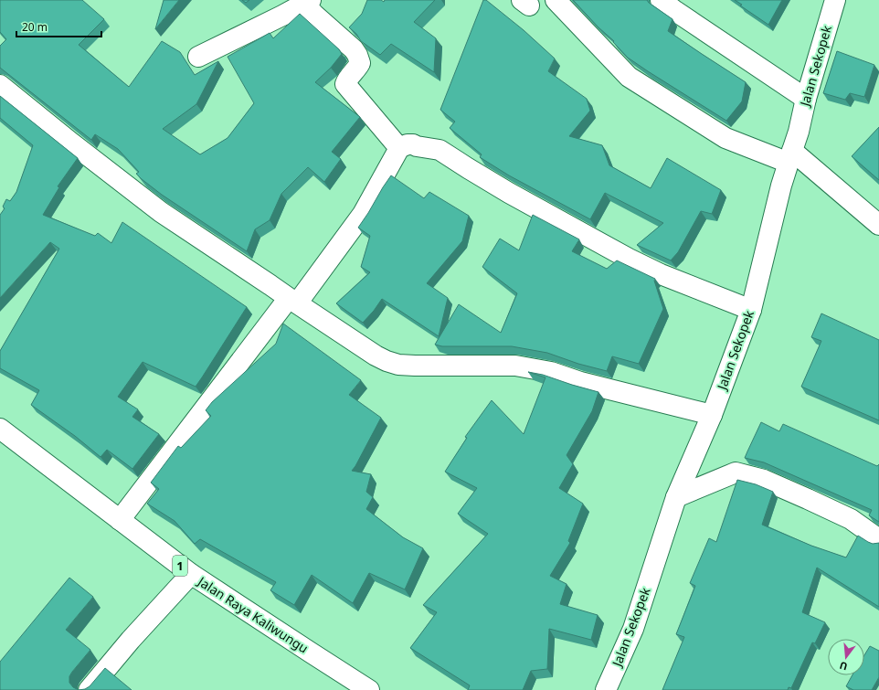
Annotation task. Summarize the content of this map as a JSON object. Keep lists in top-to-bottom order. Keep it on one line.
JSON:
{"streets":{"street":["Jalan Sekopek","1","Jalan Raya Kaliwungu"]},"scale_bar":"20 m","north":"bottom"}
